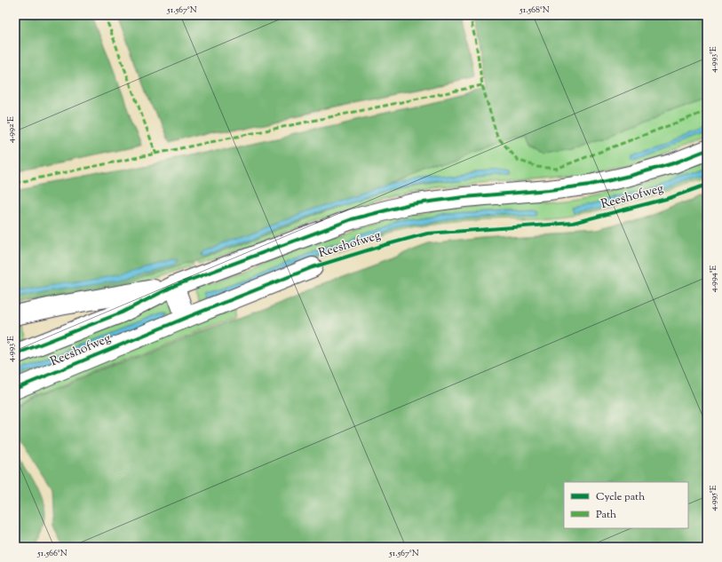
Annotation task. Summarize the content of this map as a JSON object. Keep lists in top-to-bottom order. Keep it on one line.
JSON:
{"streets":{"street":["Reeshofweg"]},"legend":["Cycle path","Path"],"coordinates":["51.567°N","51.568°N","4.993°E","4.992°E","4.994°E","4.995°E","51.566°N"]}
